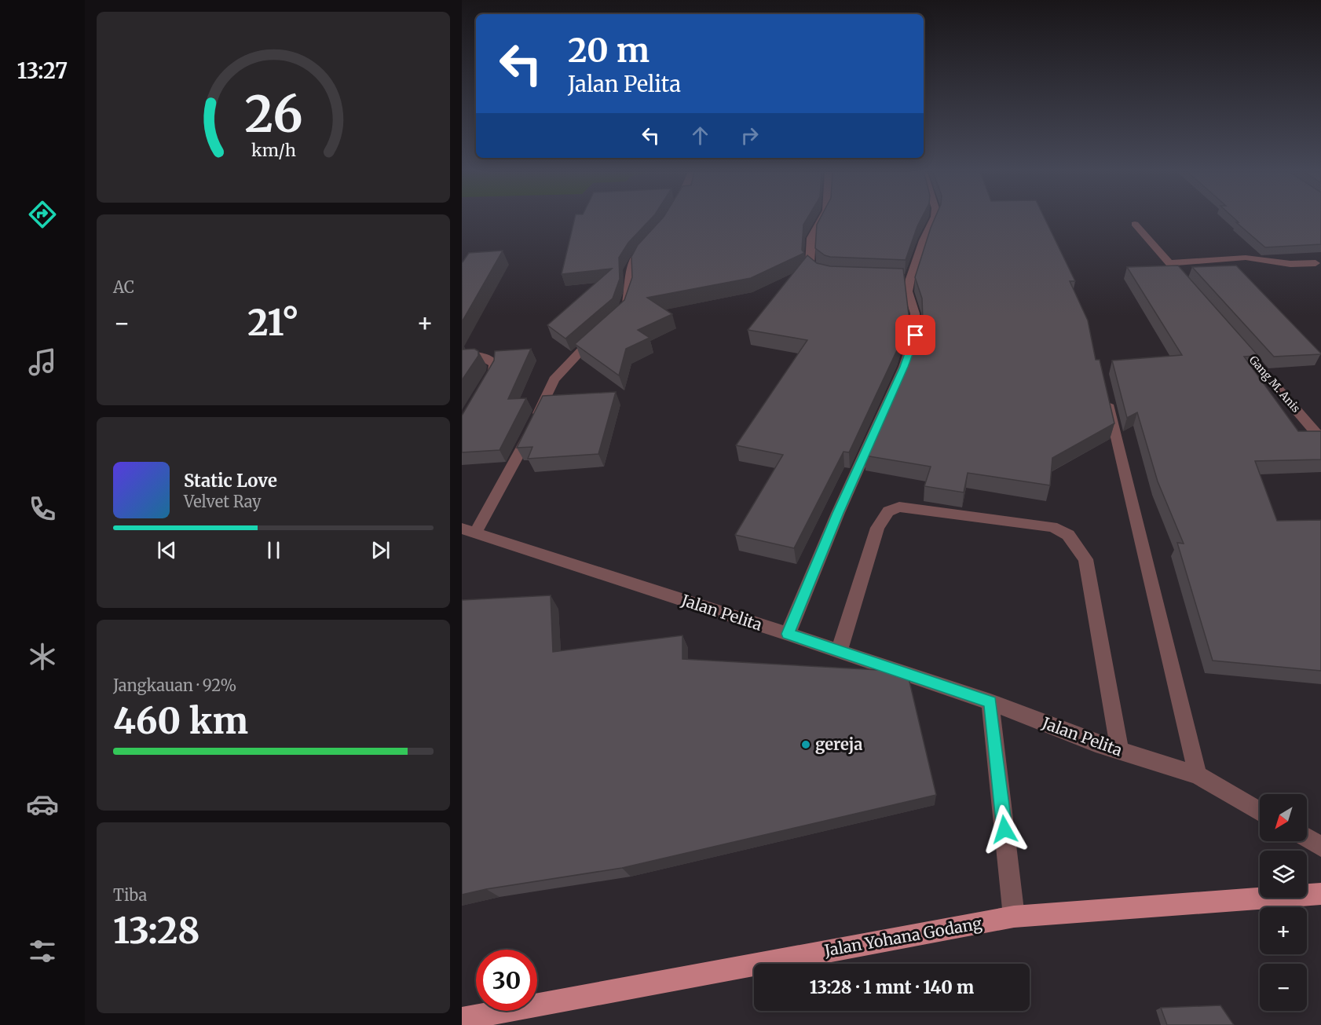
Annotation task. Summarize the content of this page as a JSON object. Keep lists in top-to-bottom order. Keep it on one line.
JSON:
{"streets":{"main road":["Jalan Yohana Godang"],"street":["Gang M. Anis","Jalan Pelita"]},"places":["gereja"],"north":"bottom left","page":{"tabs":"13:27","turn":["20 m","Jalan Pelita"],"tile":["AC",["Jangkauan · 92%","460 km"],["Tiba","13:28"]],"heat":["−","21°","+"],"song":["Static Love","Velvet Ray"],"map_buttons":["+","−"],"limit":"30","trip":"13:28 · 1 mnt · 140 m","gauge":["26","km/h"]}}
